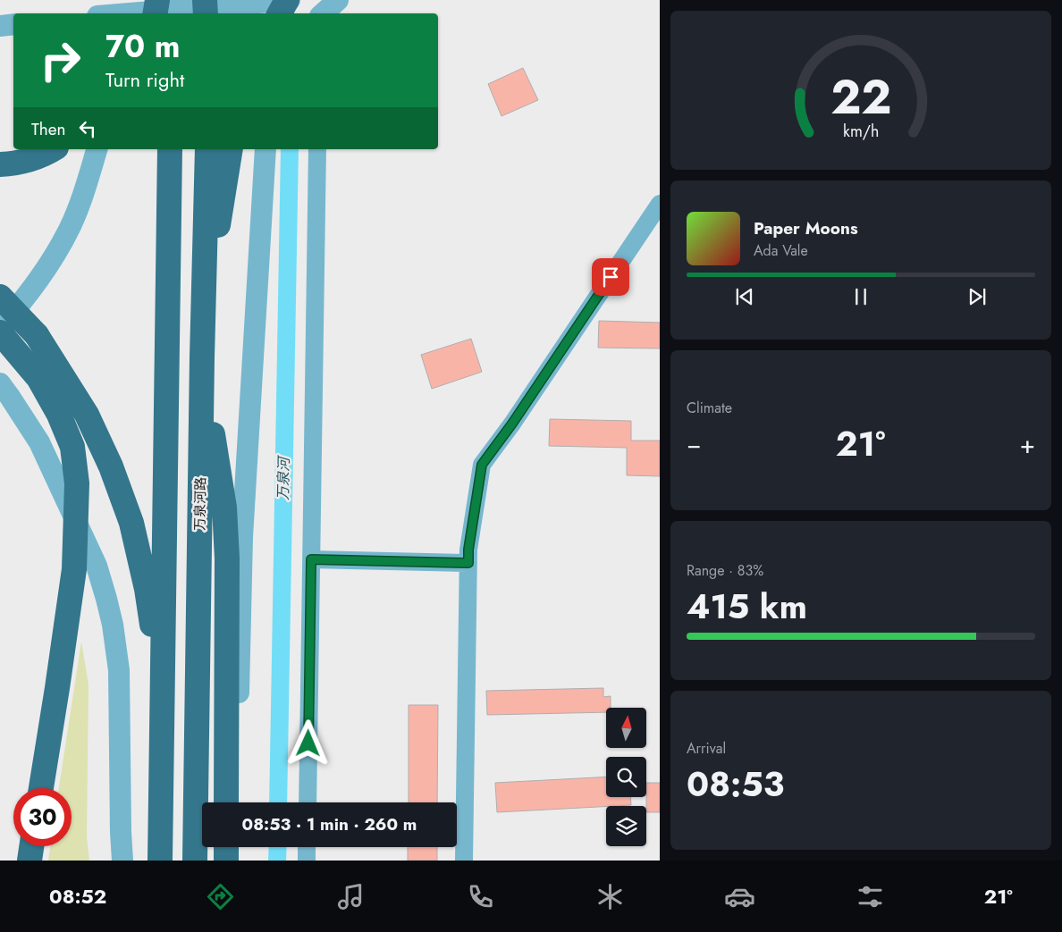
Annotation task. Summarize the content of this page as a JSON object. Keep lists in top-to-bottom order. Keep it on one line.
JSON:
{"streets":{"highway":["万泉河路"]},"water":["万泉河"],"north":"top","page":{"turn":["70 m","Turn right"],"then":"Then","song":["Paper Moons","Ada Vale"],"tile":["Climate",["Range · 83%","415 km"],["Arrival","08:53"]],"heat":["−","21°","+"],"limit":"30","trip":"08:53 · 1 min · 260 m","tabs":["08:52","21°"],"gauge":["22","km/h"]}}
